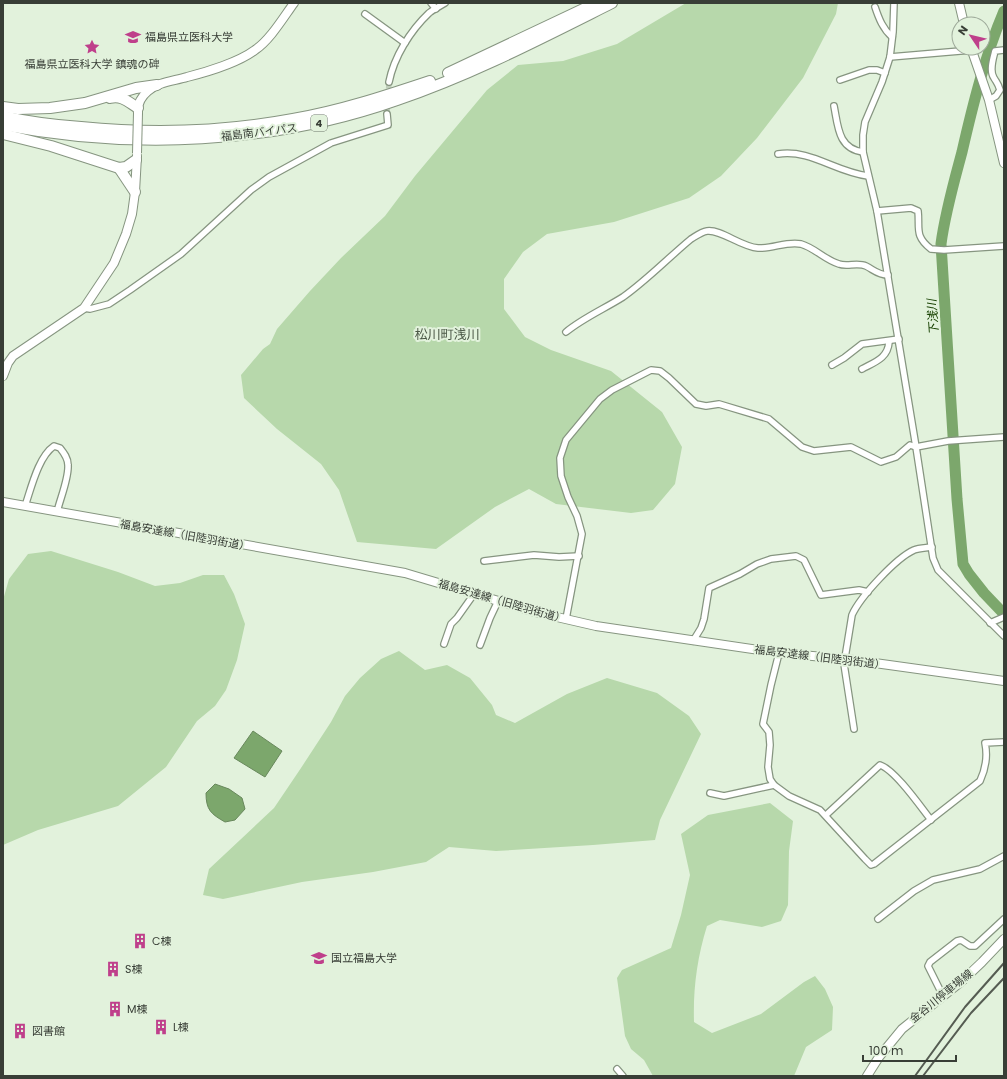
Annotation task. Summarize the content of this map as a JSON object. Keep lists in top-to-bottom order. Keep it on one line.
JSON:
{"streets":{"highway":["4","福島南バイパス"],"main road":["福島安達線（旧陸羽街道）","金谷川停車場線"]},"districts":["松川町浅川"],"water":["下浅川"],"places":{"school or university":["福島県立医科大学","国立福島大学"],"place":["福島県立医科大学 鎮魂の碑"],"building":["C棟","S棟","M棟","L棟","図書館"]},"scale_bar":"100 m","north":"top left"}
